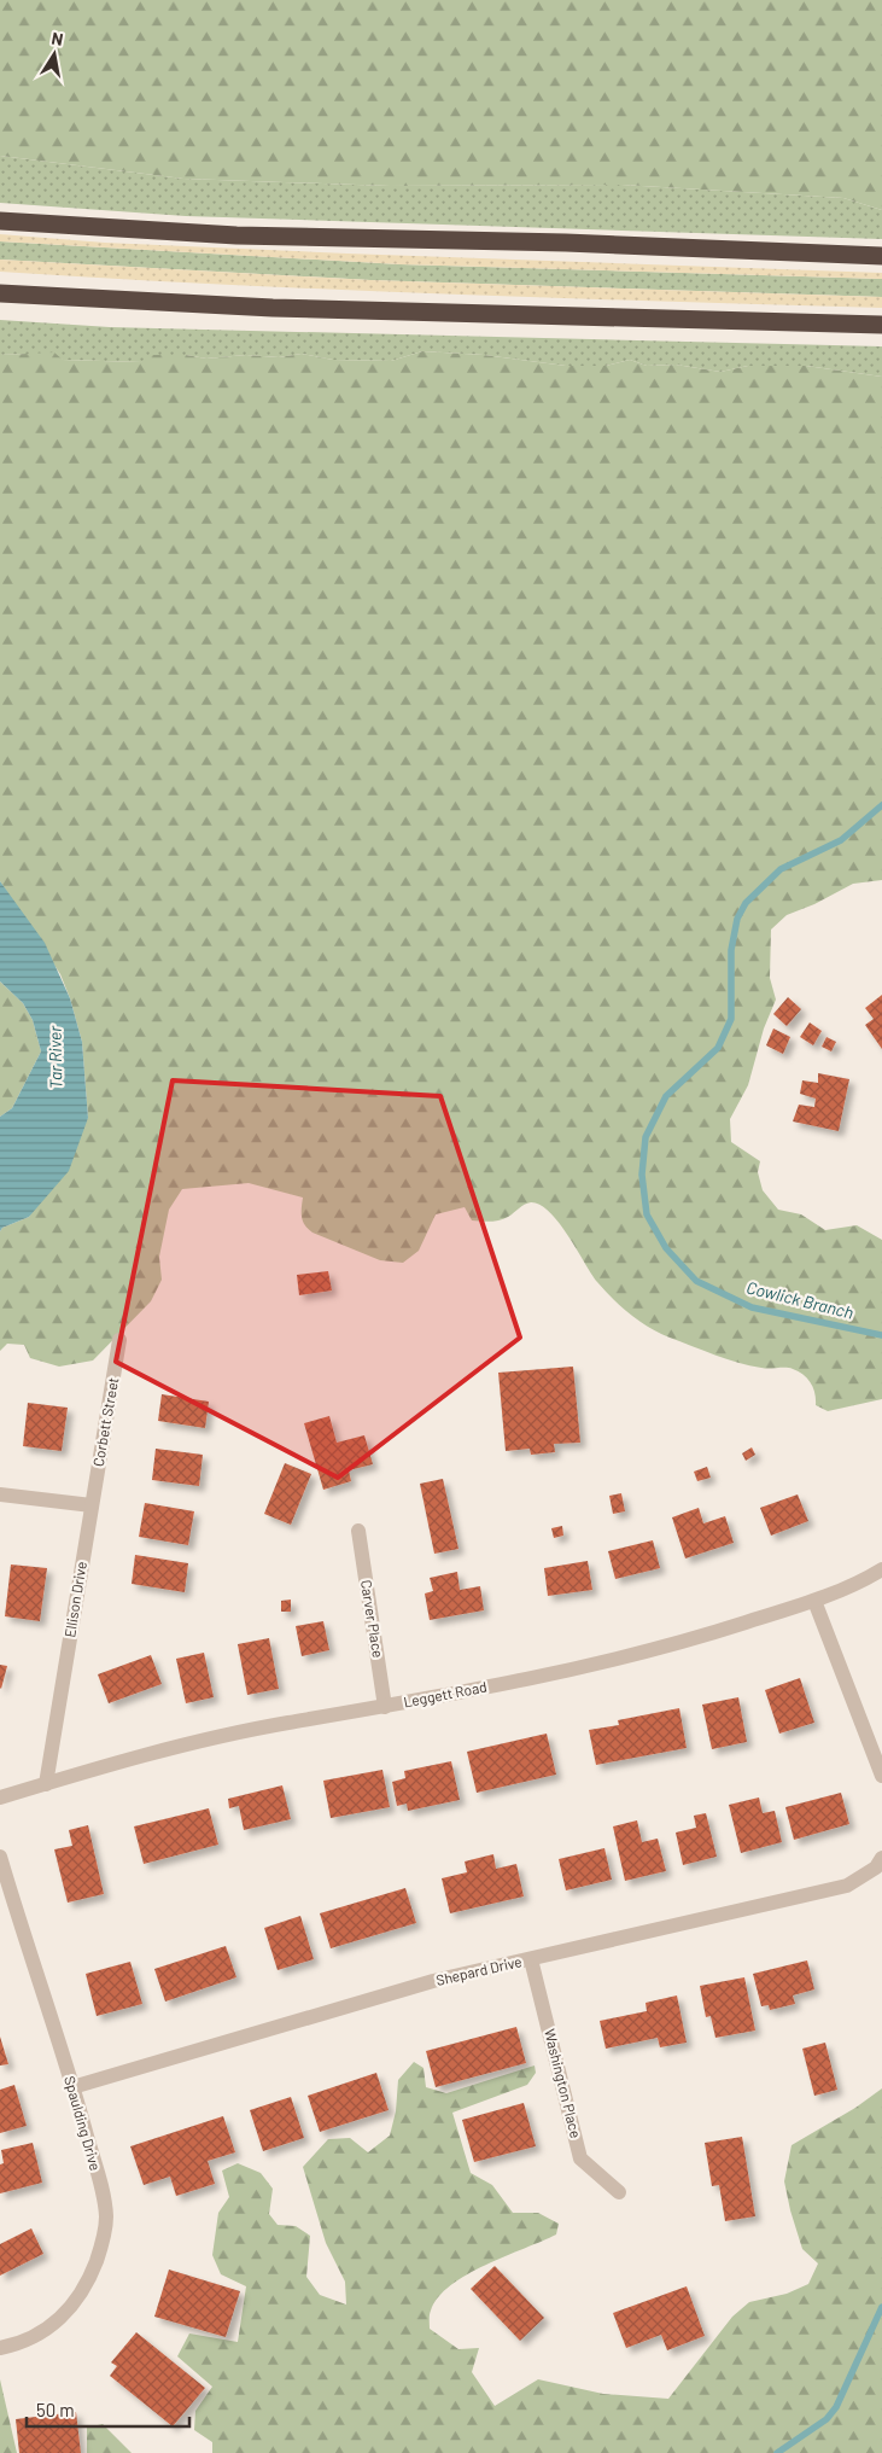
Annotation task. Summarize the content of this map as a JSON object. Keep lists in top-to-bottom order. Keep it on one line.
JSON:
{"streets":{"street":["Corbett Street","Ellison Drive","Carver Place","Leggett Road","Shepard Drive","Washington Place","Spaulding Drive"]},"crossings":[["Corbett Street","Ellison Drive"],["Ellison Drive","Leggett Road"],["Carver Place","Leggett Road"],["Shepard Drive","Washington Place"],["Shepard Drive","Spaulding Drive"]],"water":["Tar River","Cowlick Branch"],"scale_bar":"50 m","north":"top"}
